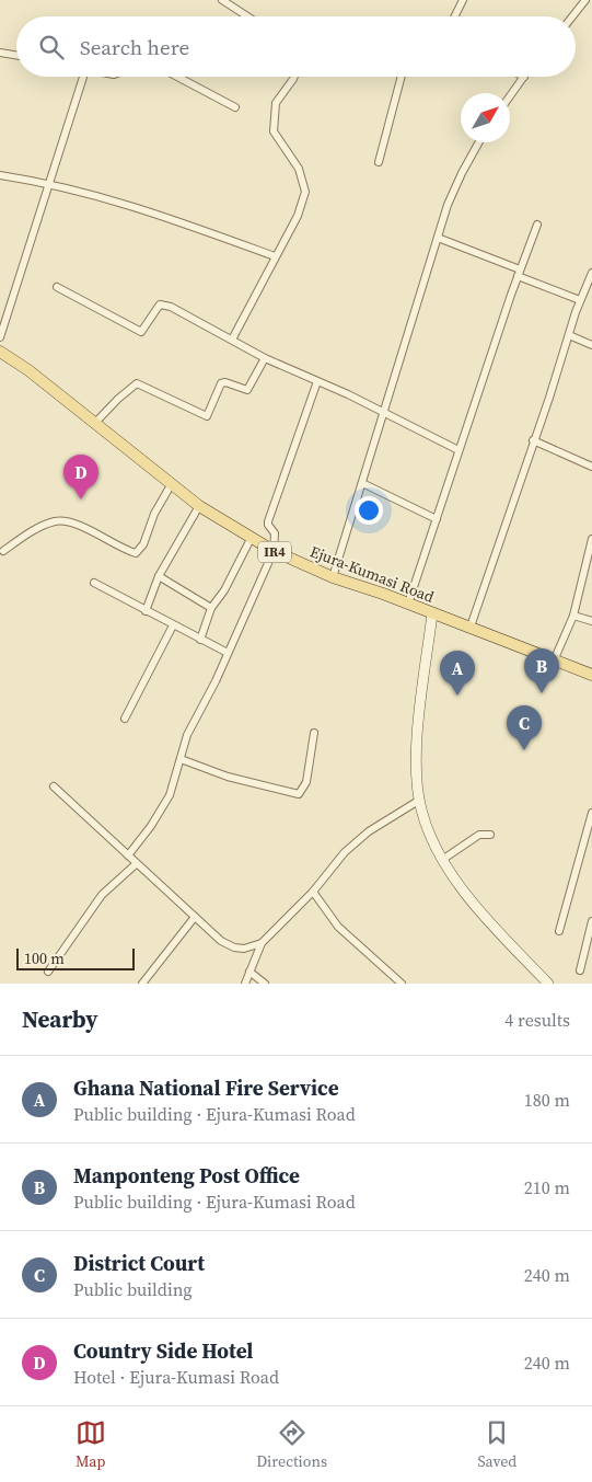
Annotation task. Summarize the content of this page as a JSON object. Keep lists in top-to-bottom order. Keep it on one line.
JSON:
{"streets":{"main road":["IR4","Ejura-Kumasi Road"]},"scale_bar":"100 m","north":"top right","page":{"search":"Search here","pins":["D","B","A","C"],"scale":"100 m","heading":["Nearby","4 results"],"list":[{"mark":"A","name":"Ghana National Fire Service","note":"Public building · Ejura-Kumasi Road","value":"180 m"},{"mark":"B","name":"Manponteng Post Office","note":"Public building · Ejura-Kumasi Road","value":"210 m"},{"mark":"C","name":"District Court","note":"Public building","value":"240 m"},{"mark":"D","name":"Country Side Hotel","note":"Hotel · Ejura-Kumasi Road","value":"240 m"}],"nav":["Map","Directions","Saved"]}}
